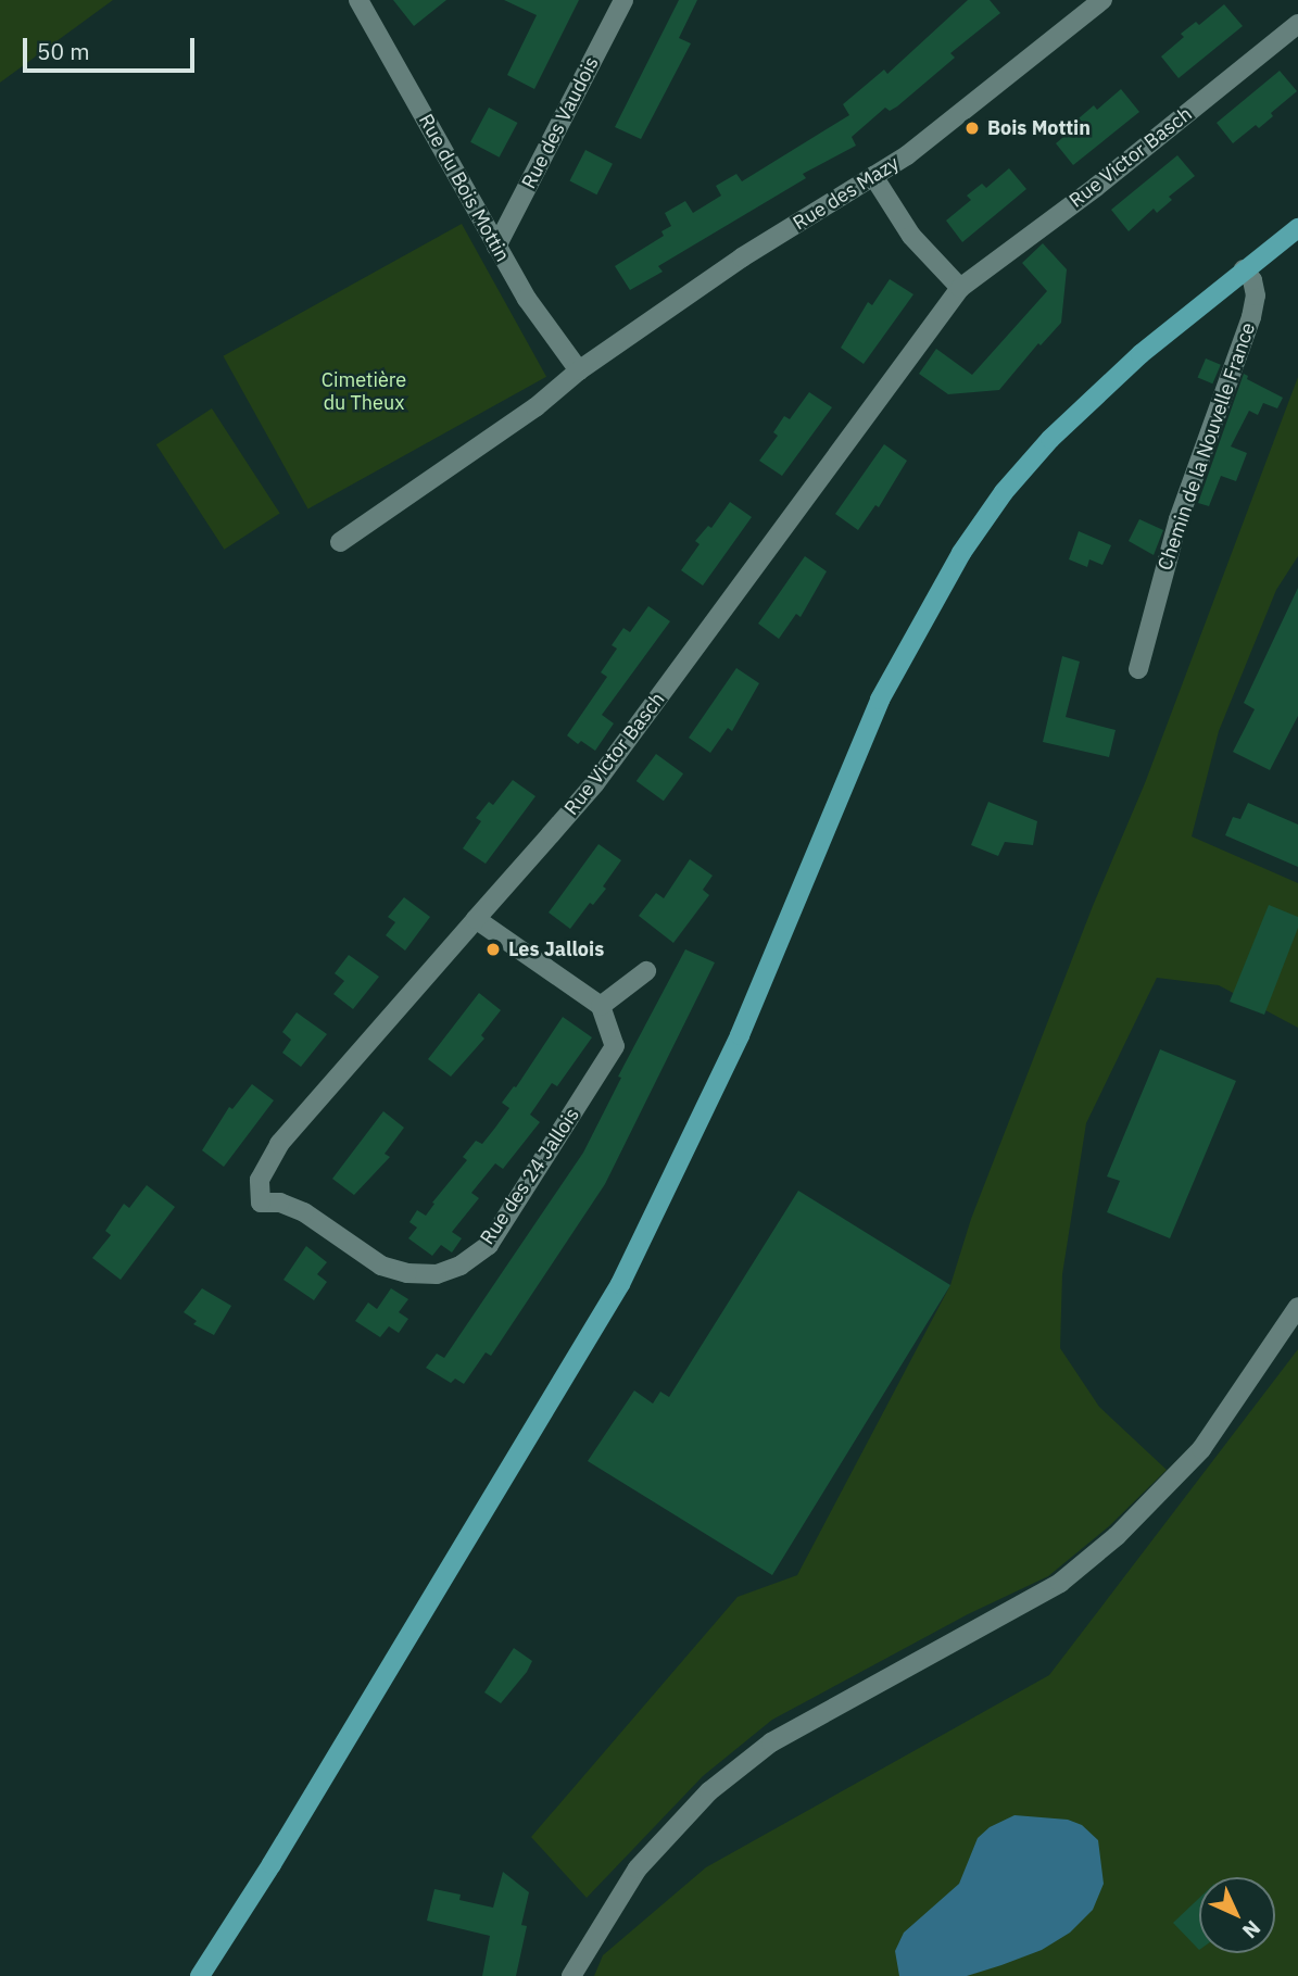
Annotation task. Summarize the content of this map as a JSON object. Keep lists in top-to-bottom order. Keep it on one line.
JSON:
{"streets":{"street":["Rue des Vaudois","Rue Victor Basch","Rue du Bois Mottin","Rue des Mazy","Chemin de la Nouvelle France","Rue des 24 Jallois"]},"crossings":[["Rue des Vaudois","Rue du Bois Mottin"],["Rue Victor Basch","Rue des 24 Jallois"],["Rue du Bois Mottin","Rue des Mazy"]],"parks":["Cimetière du Theux"],"places":["Bois Mottin","Les Jallois"],"scale_bar":"50 m","north":"bottom right"}
